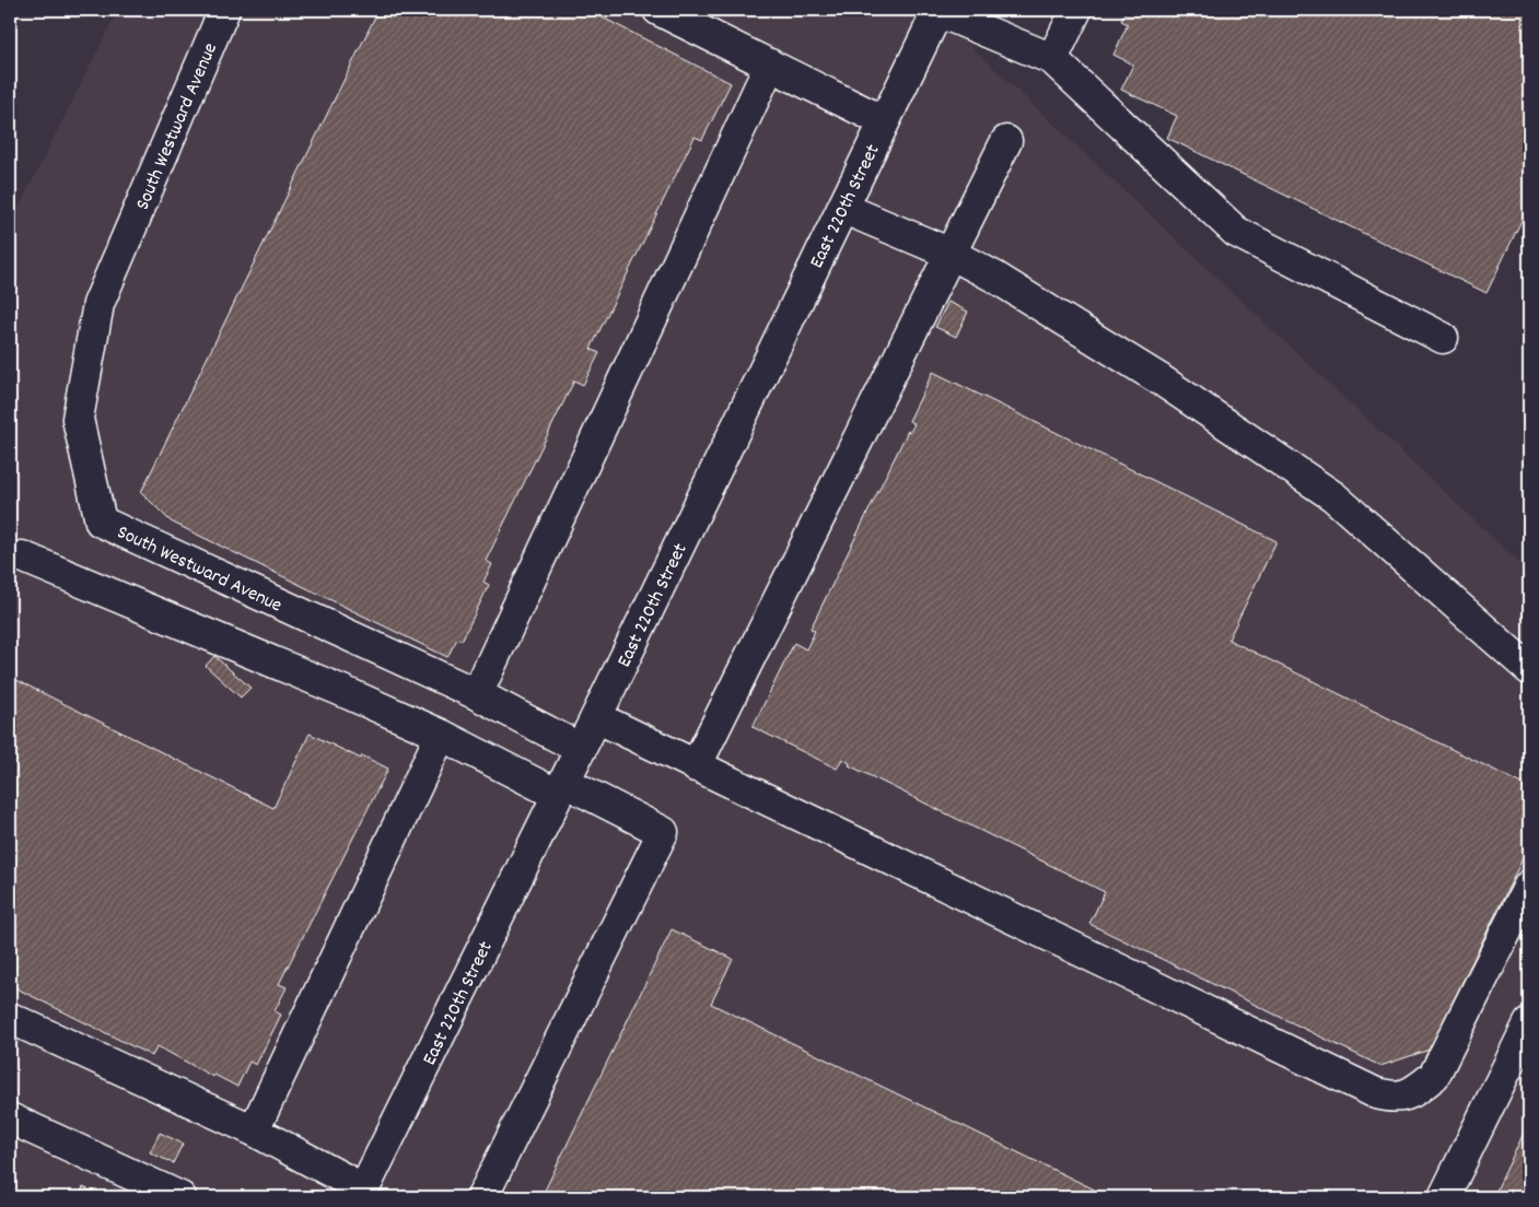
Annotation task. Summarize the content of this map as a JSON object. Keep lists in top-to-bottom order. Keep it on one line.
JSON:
{"streets":{"street":["South Westward Avenue","East 220th Street"]},"crossings":[["South Westward Avenue","East 220th Street"]]}
